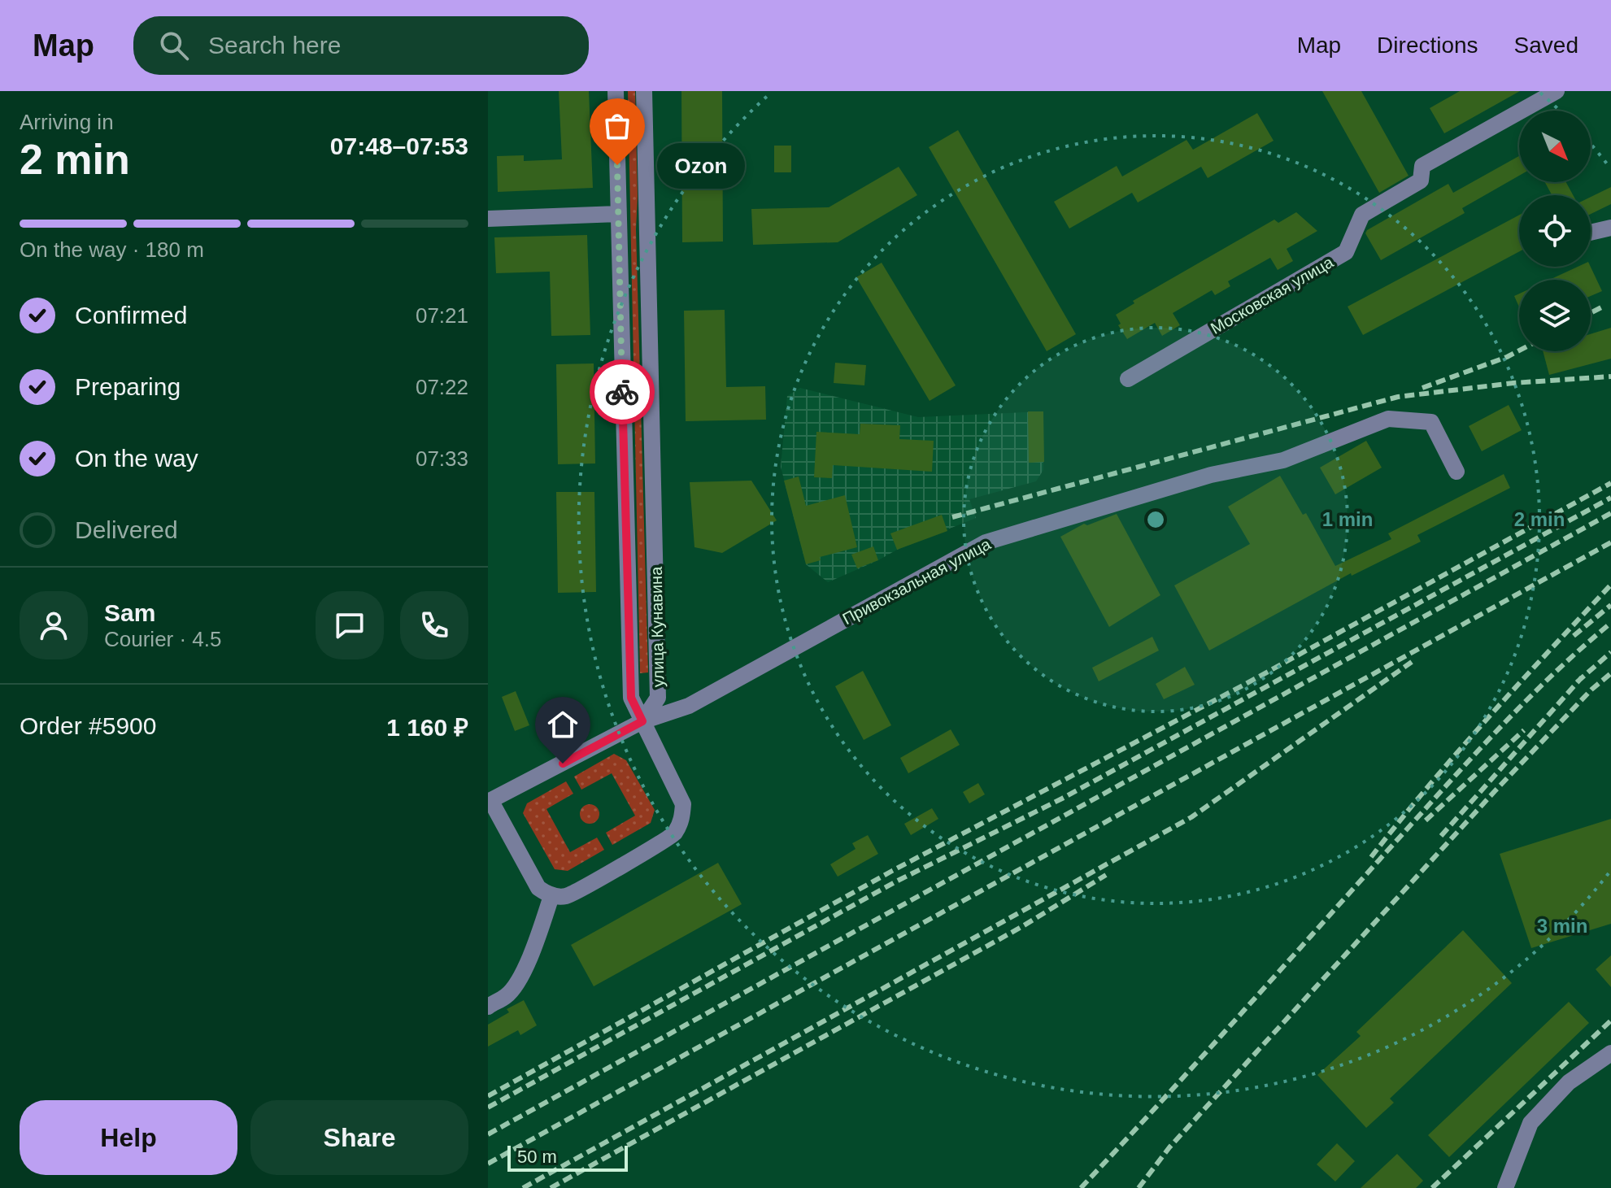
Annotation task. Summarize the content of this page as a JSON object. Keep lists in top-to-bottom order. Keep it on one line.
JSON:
{"streets":{"street":["Московская улица","Привокзальная улица","улица Кунавина"]},"crossings":[["Привокзальная улица","улица Кунавина"]],"places":["Ozon"],"scale_bar":"50 m","north":"bottom right","page":{"header":"Map","search":"Search here","nav":["Map","Directions","Saved"],"heading":["2 min","Arriving in","07:48–07:53"],"panel":["Sam","Courier · 4.5","Order #5900","1 160 ₽"],"bubble":"Ozon","bar":"On the way · 180 m","list":[["Confirmed","07:21"],["Preparing","07:22"],["On the way","07:33"],"Delivered"],"buttons":["Help","Share"],"scale":"50 m"},"rings":["1 min","2 min","3 min"]}
